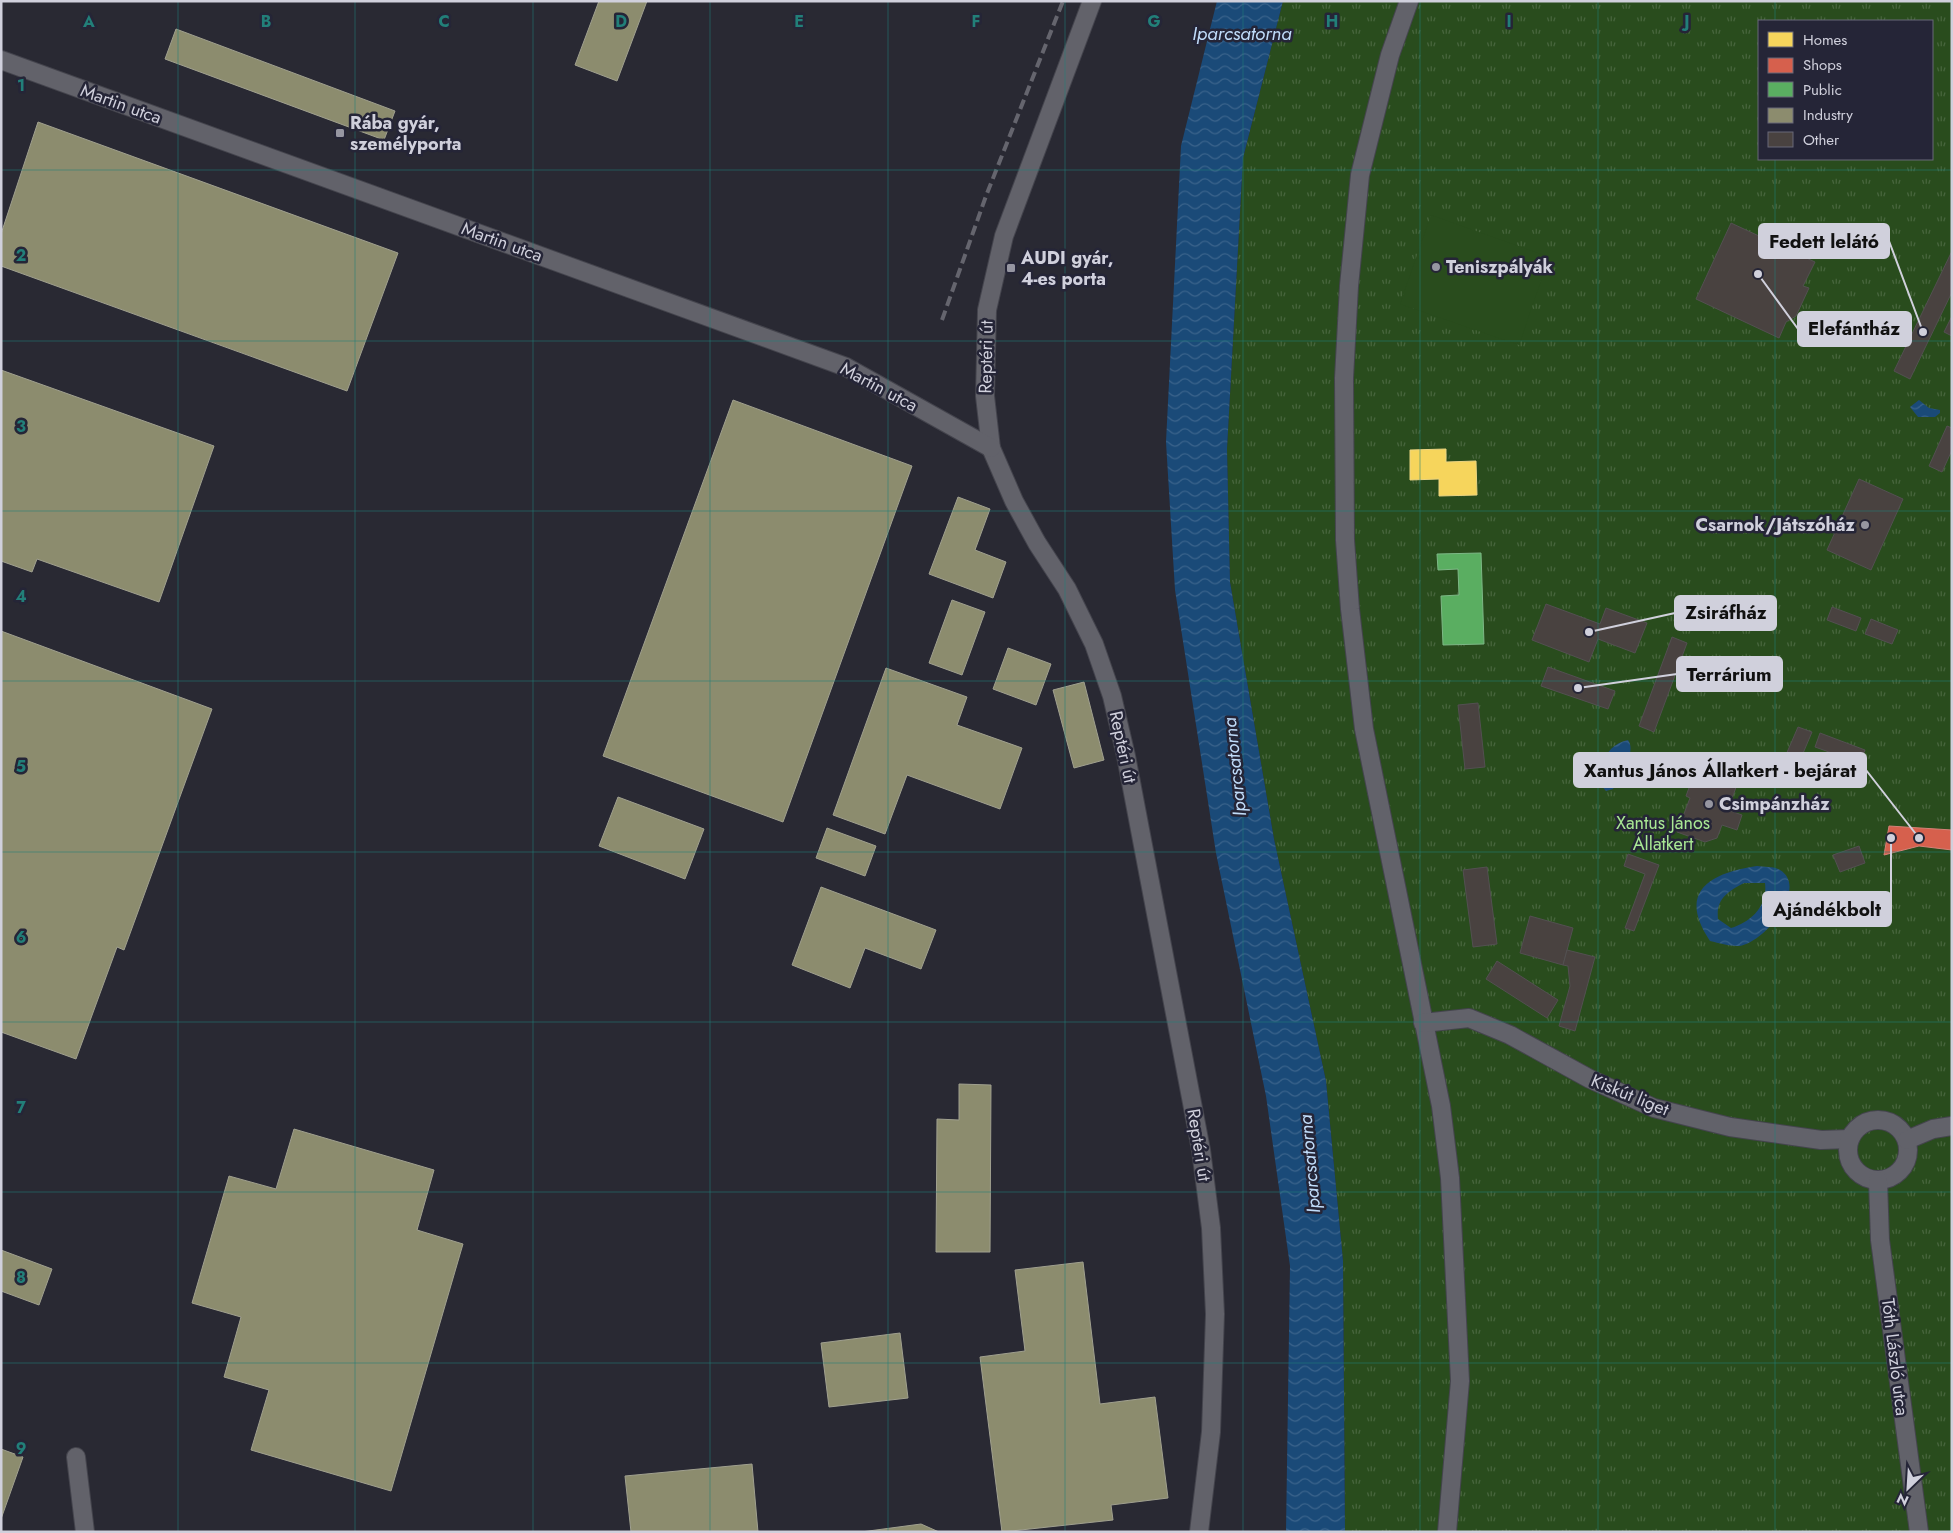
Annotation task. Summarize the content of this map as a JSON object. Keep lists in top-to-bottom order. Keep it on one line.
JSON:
{"streets":{"street":["Martin utca","Reptéri út","Kiskút liget","Tóth László utca"]},"crossings":[["Martin utca","Reptéri út"],["Kiskút liget","Tóth László utca"]],"water":["Iparcsatorna"],"parks":["Xantus János Állatkert"],"places":{"transit":["Rába gyár, személyporta","AUDI gyár, 4-es porta"],"other":["Teniszpályák","Elefántház","Fedett lelátó","Csarnok/Játszóház","Zsiráfház","Terrárium","Csimpánzház","Ajándékbolt","Xantus János Állatkert - bejárat"]},"legend":["Homes","Shops","Public","Industry","Other"],"north":"bottom left","grid":{"columns":["A","B","C","D","E","F","G","H","I","J"],"rows":["1","2","3","4","5","6","7","8","9"]}}
